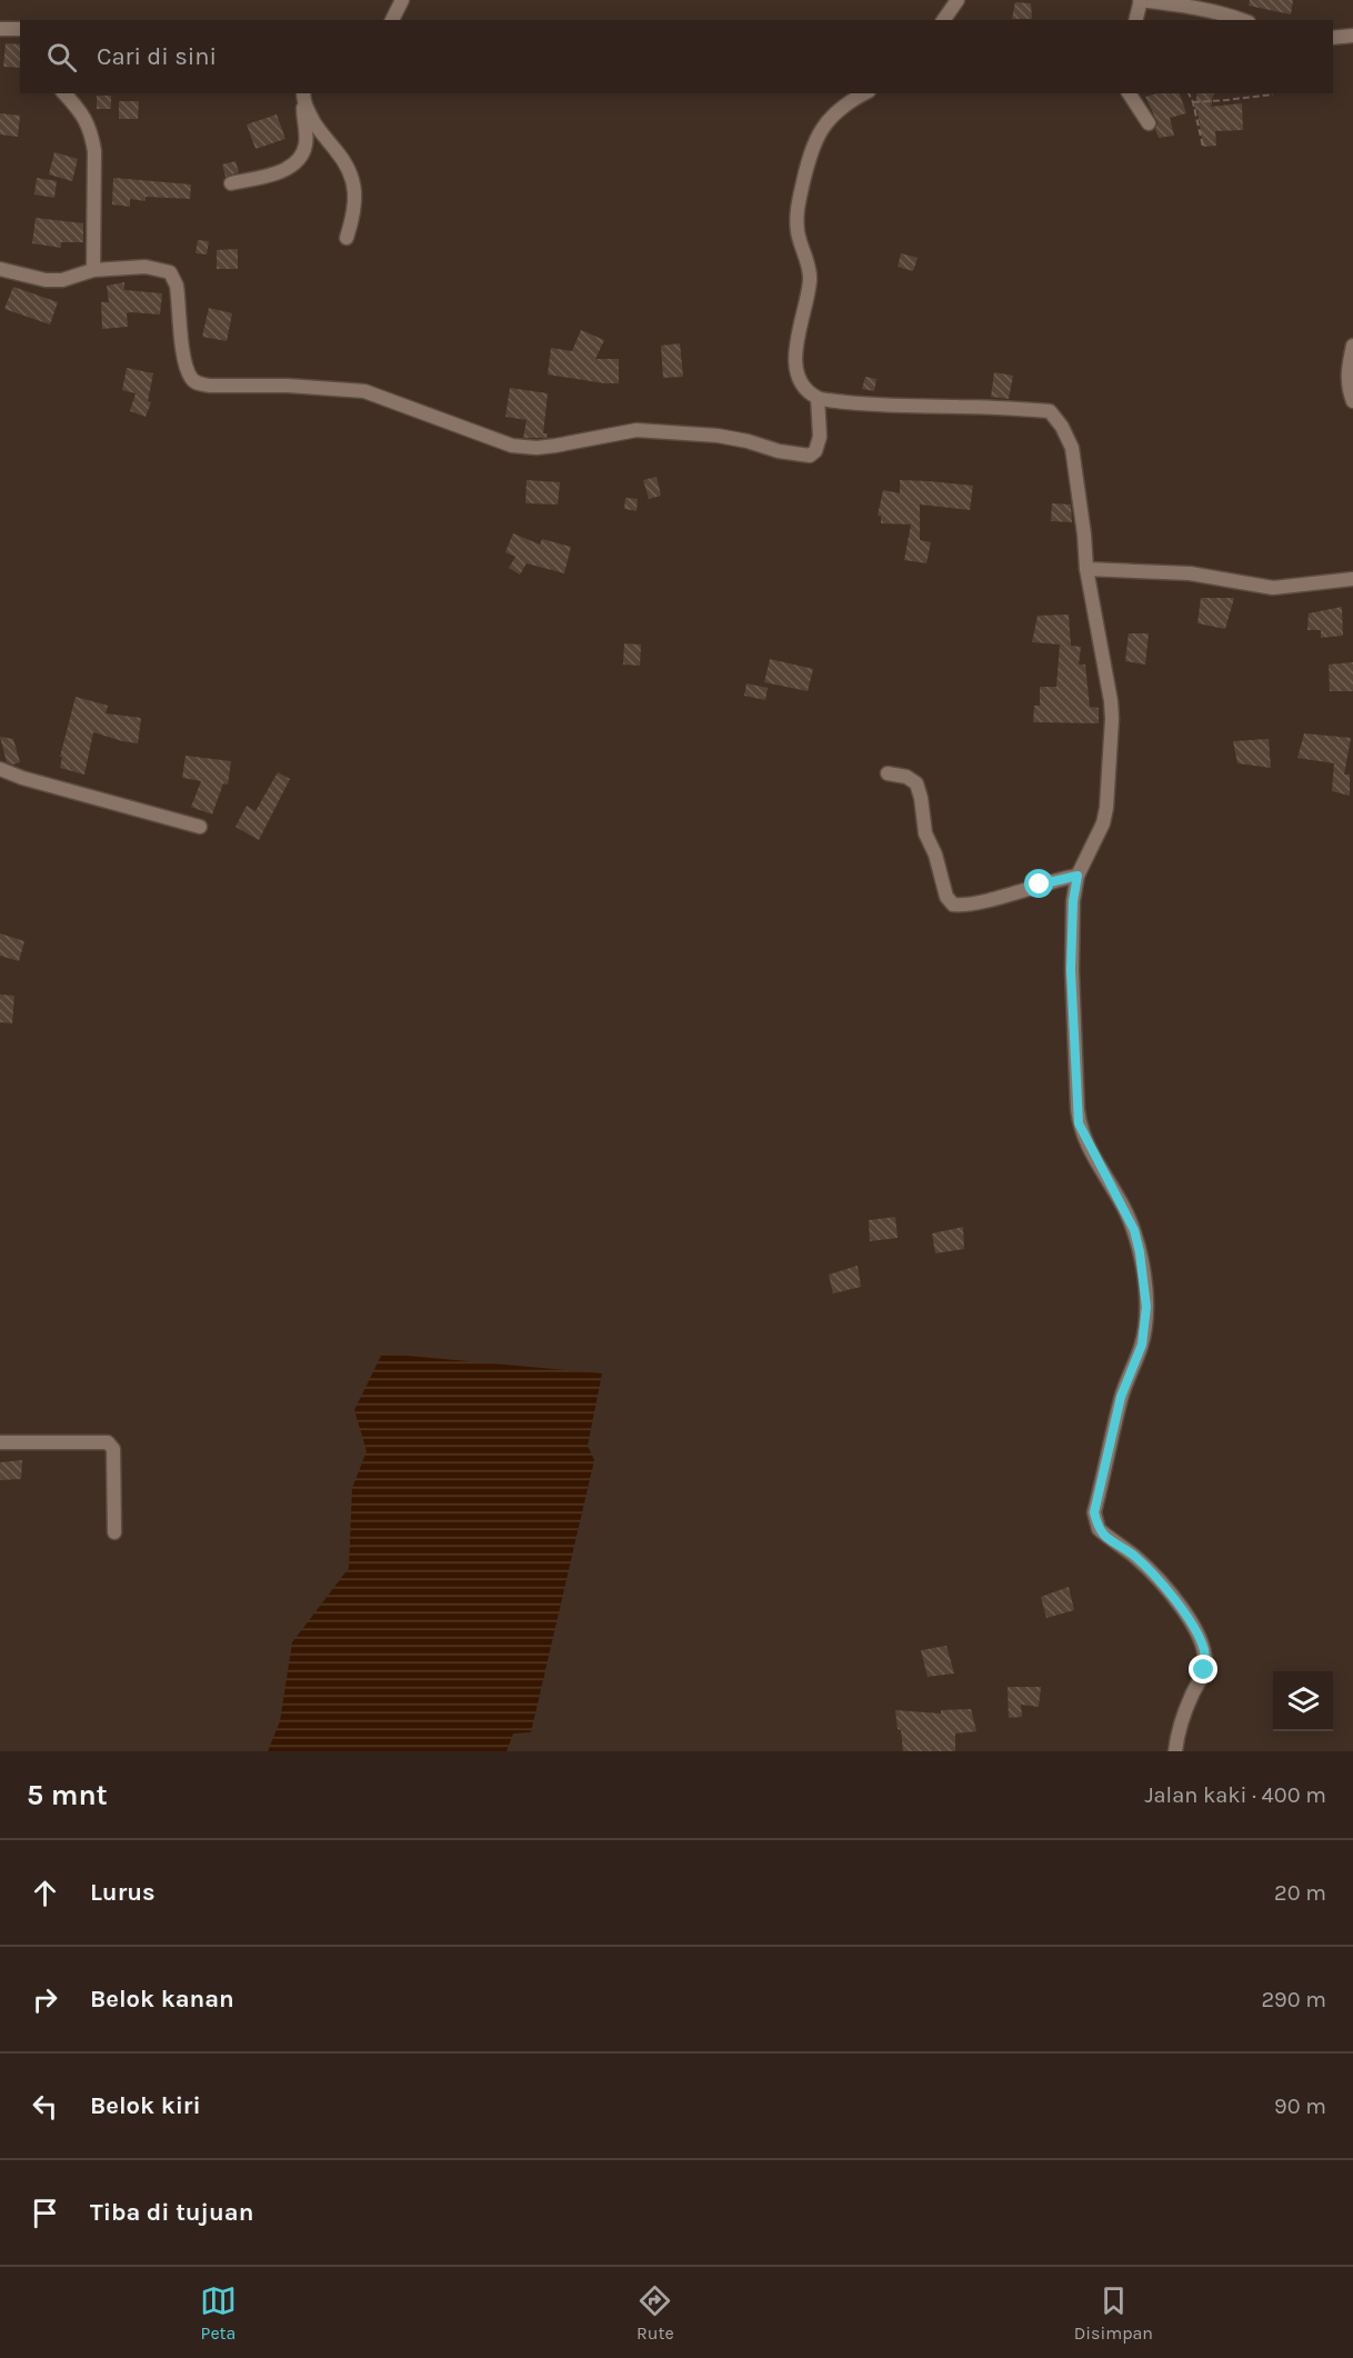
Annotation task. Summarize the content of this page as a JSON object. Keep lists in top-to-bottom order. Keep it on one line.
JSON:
{"page":{"search":"Cari di sini","heading":["5 mnt","Jalan kaki · 400 m"],"list":[["Lurus","20 m"],["Belok kanan","290 m"],["Belok kiri","90 m"],"Tiba di tujuan"],"nav":["Peta","Rute","Disimpan"]}}
